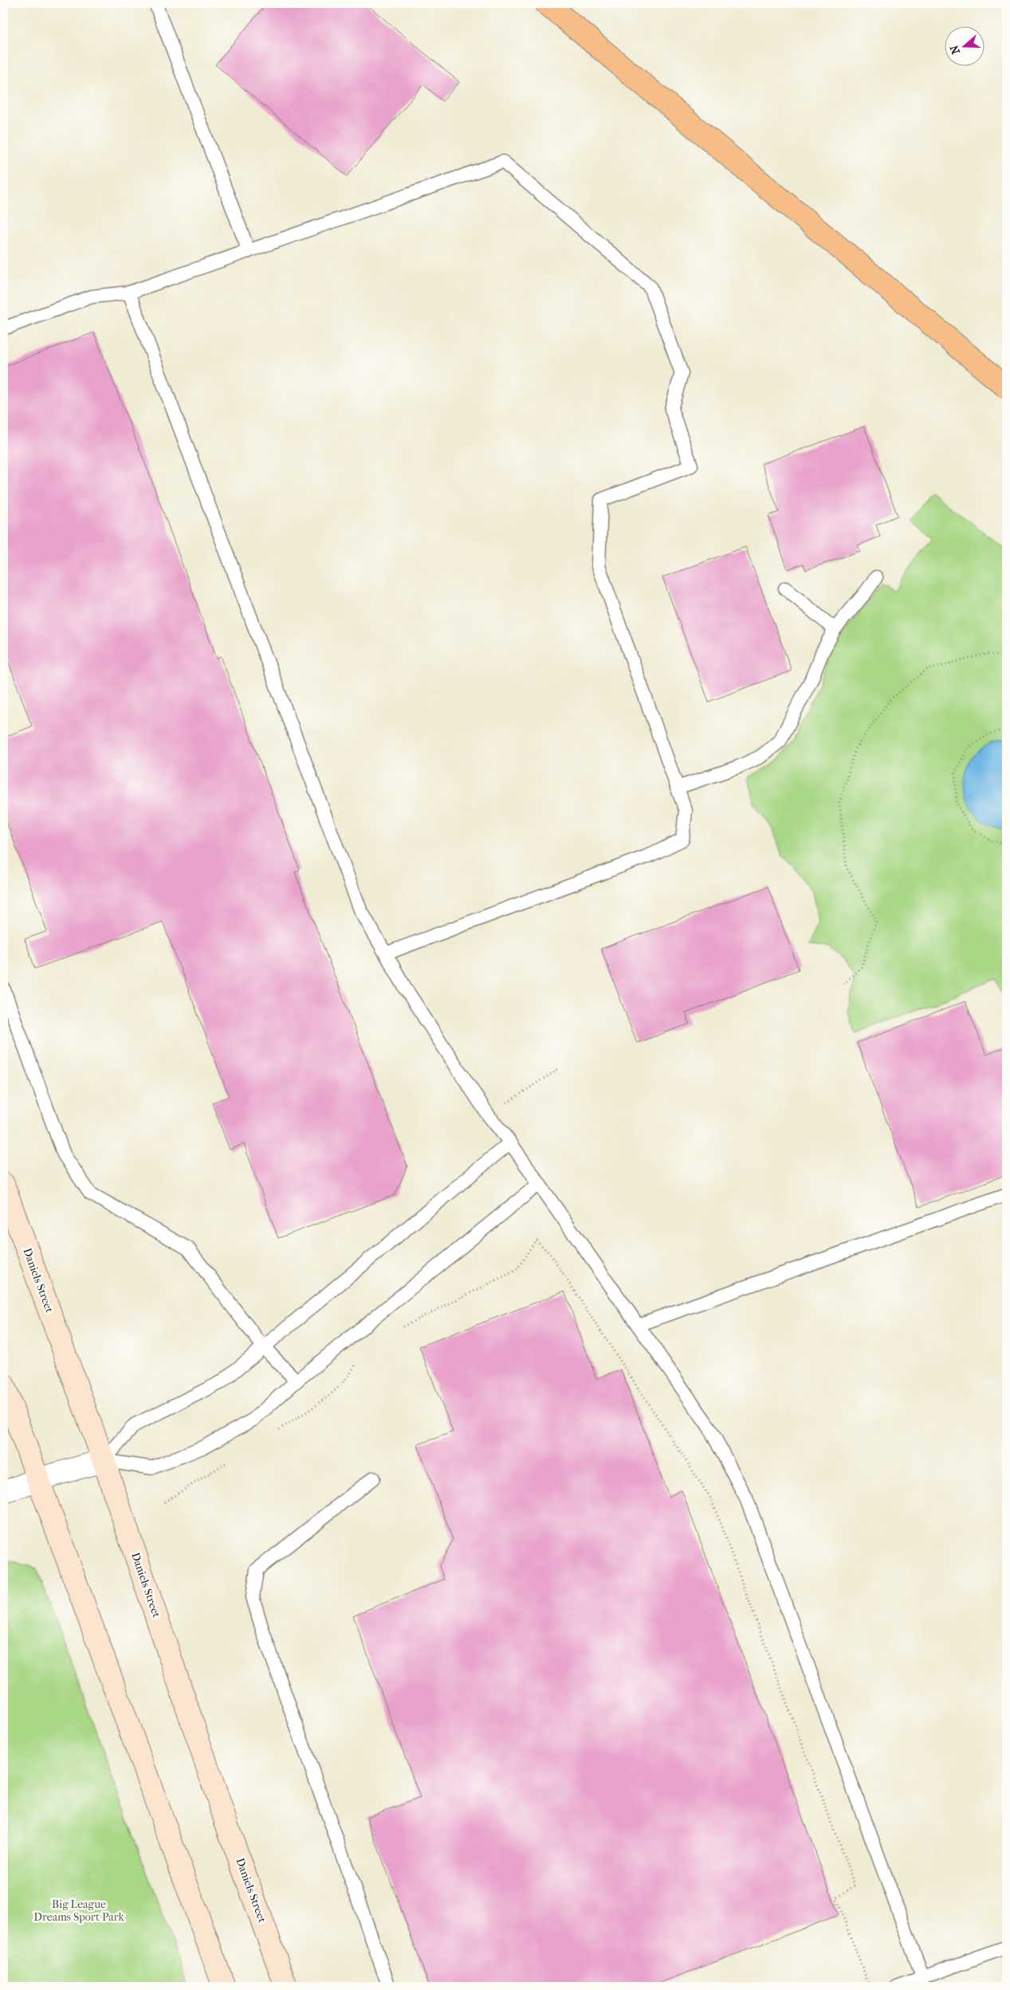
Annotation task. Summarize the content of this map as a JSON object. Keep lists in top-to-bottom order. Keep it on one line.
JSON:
{"streets":{"main road":["Daniels Street"]},"parks":["Big League Dreams Sport Park"],"north":"left"}
